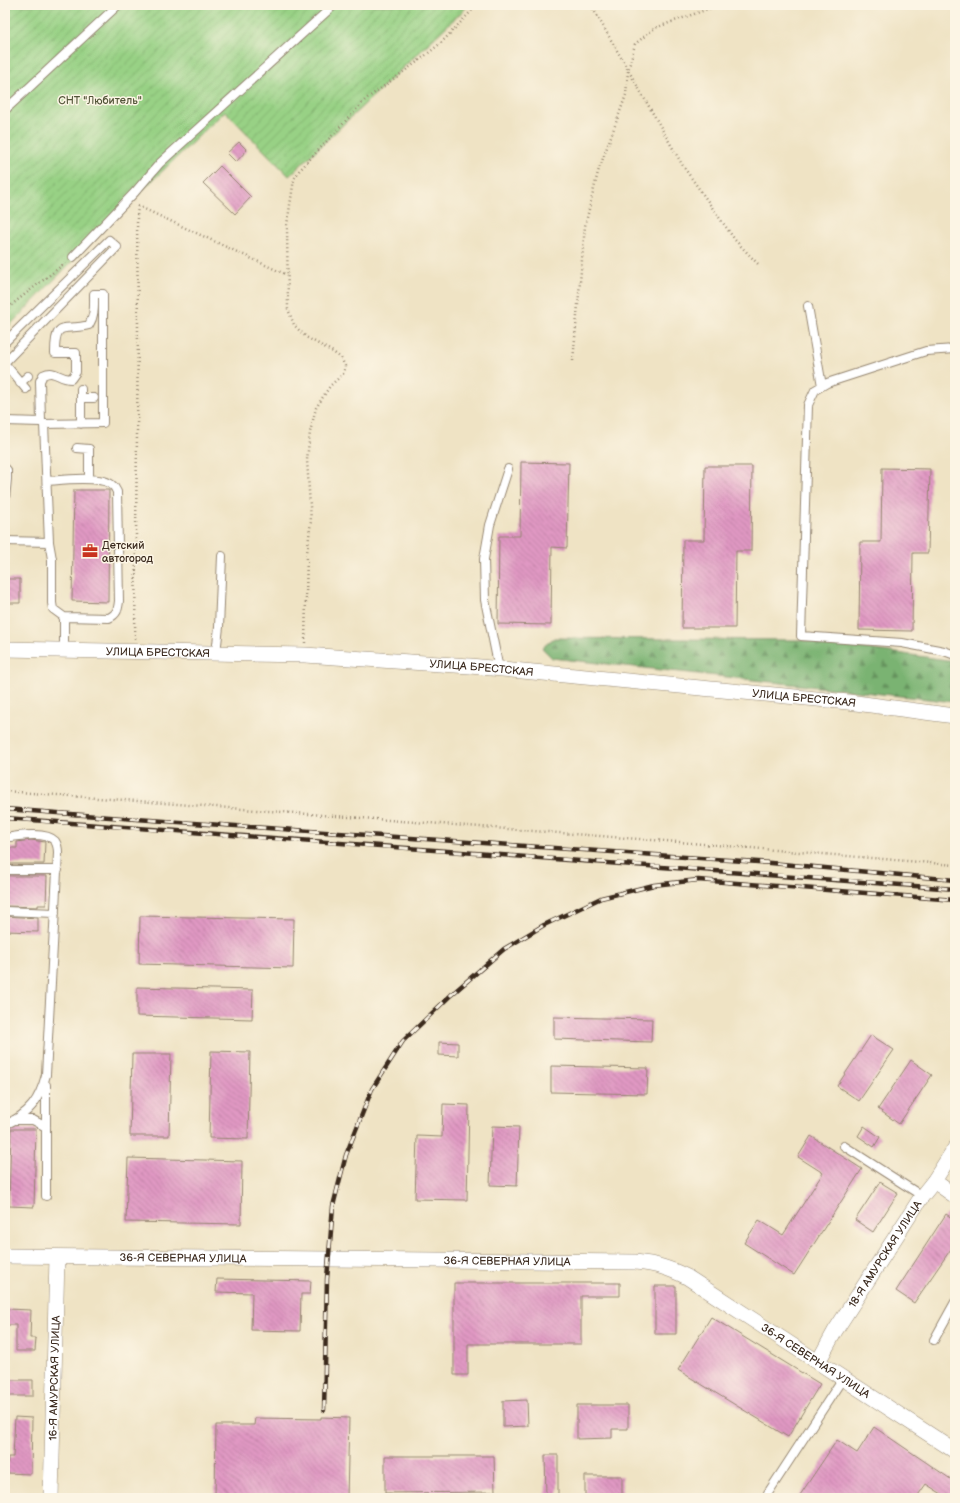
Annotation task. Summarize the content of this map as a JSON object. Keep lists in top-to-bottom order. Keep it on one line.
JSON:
{"streets":{"street":["УЛИЦА БРЕСТСКАЯ","18-Я АМУРСКАЯ УЛИЦА","36-Я СЕВЕРНАЯ УЛИЦА","16-Я АМУРСКАЯ УЛИЦА"]},"crossings":[["18-Я АМУРСКАЯ УЛИЦА","36-Я СЕВЕРНАЯ УЛИЦА"],["36-Я СЕВЕРНАЯ УЛИЦА","16-Я АМУРСКАЯ УЛИЦА"]],"parks":["СНТ \"Любитель\""],"places":{"office":["Детский автогород"]}}
